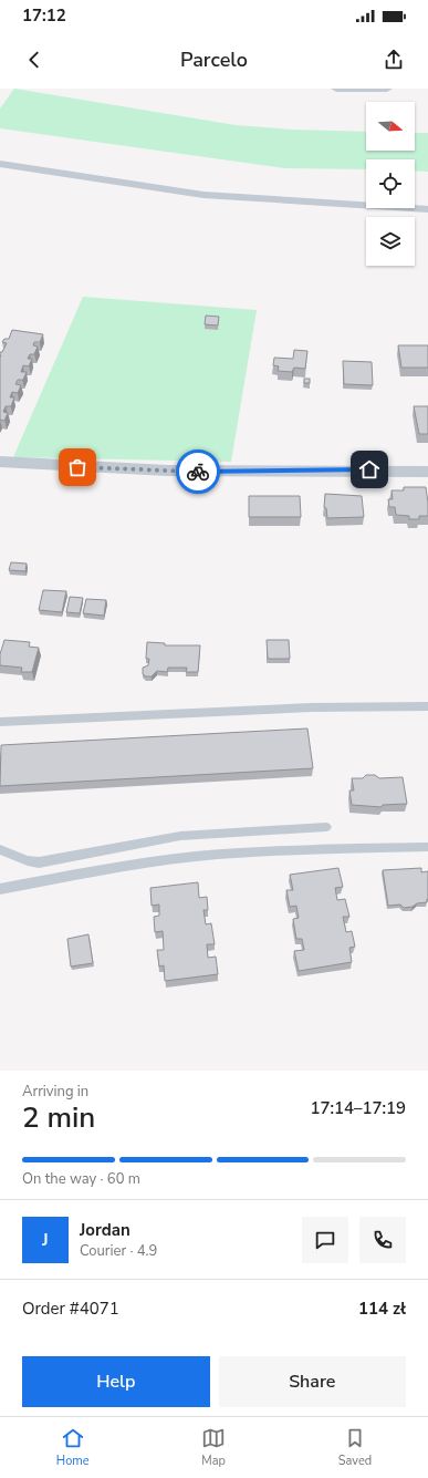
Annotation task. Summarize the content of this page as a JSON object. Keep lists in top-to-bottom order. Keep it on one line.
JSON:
{"north":"right","page":{"status":"17:12","header":"Parcelo","heading":["2 min","Arriving in","17:14–17:19"],"panel":["Jordan","Courier · 4.9","Order #4071","114 zł"],"bar":"On the way · 60 m","round":"J","buttons":["Help","Share"],"tabs":["Home","Map","Saved"]}}
